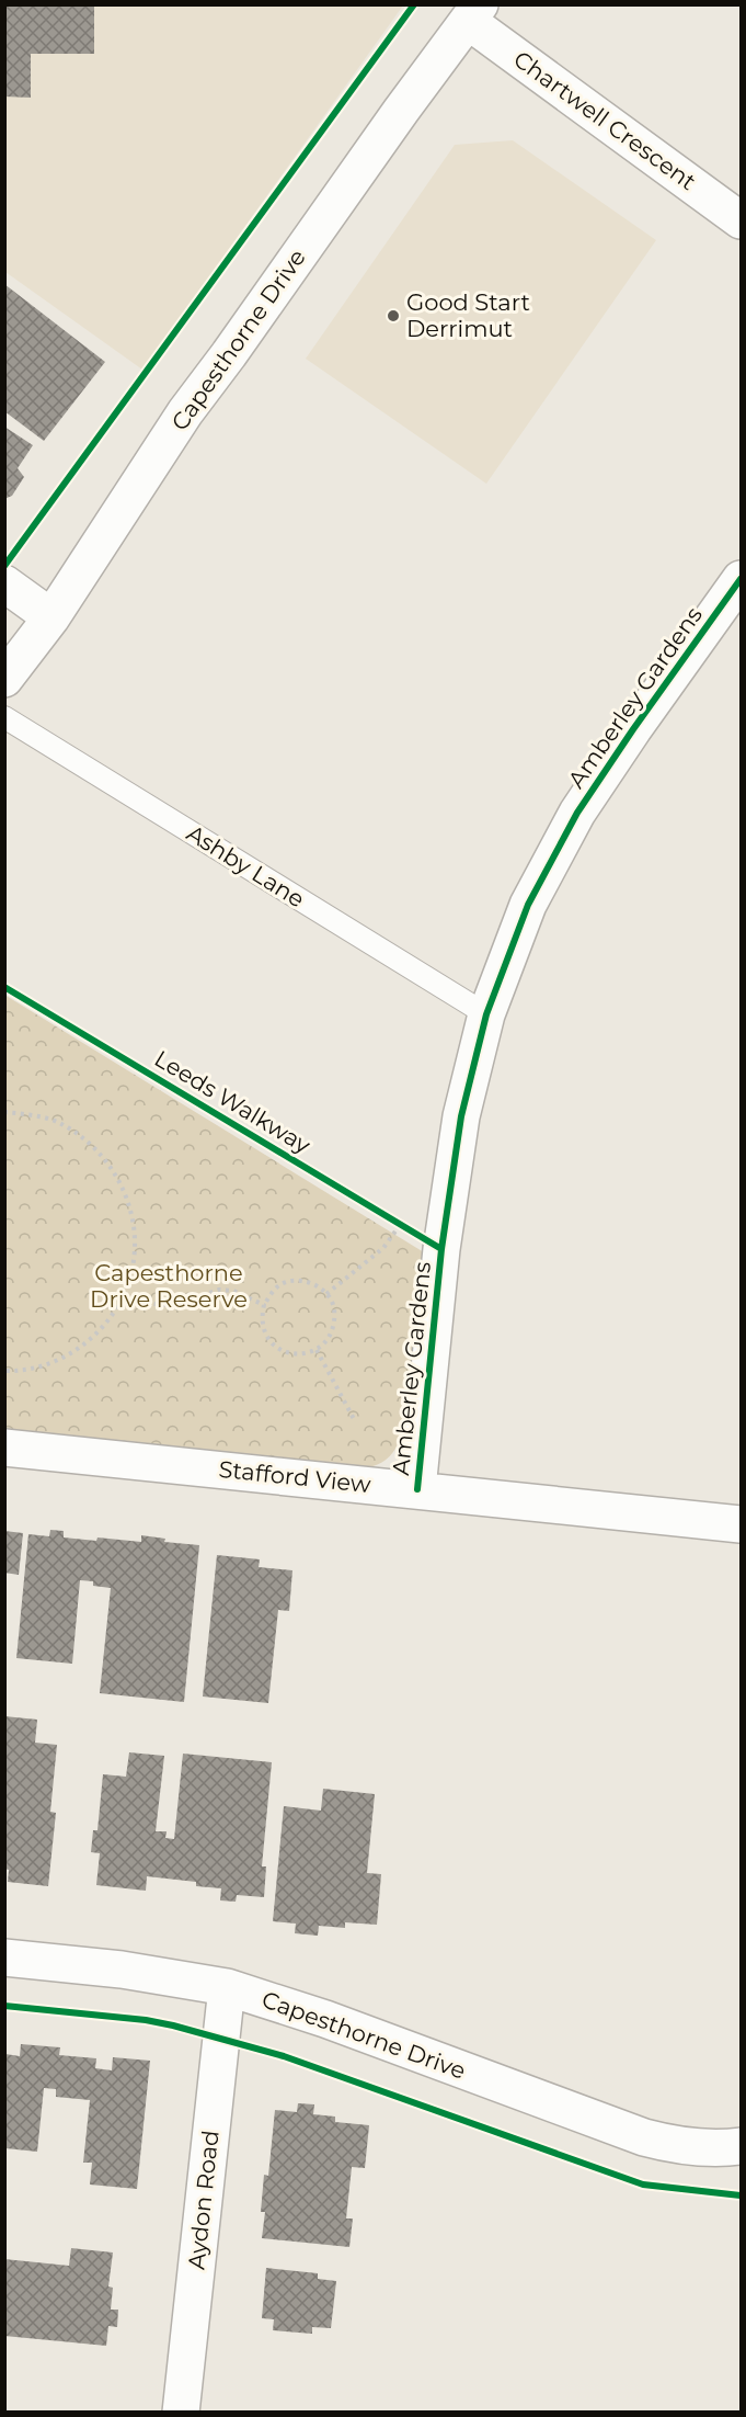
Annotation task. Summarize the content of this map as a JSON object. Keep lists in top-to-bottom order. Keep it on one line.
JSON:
{"streets":{"street":["Chartwell Crescent","Capesthorne Drive","Amberley Gardens","Stafford View","Aydon Road"],"lane":["Ashby Lane"],"cycle path":["Leeds Walkway"]},"crossings":[["Chartwell Crescent","Capesthorne Drive"],["Capesthorne Drive","Aydon Road"],["Amberley Gardens","Ashby Lane"],["Amberley Gardens","Stafford View"]],"parks":["Capesthorne Drive Reserve"],"places":["Good Start Derrimut"]}
